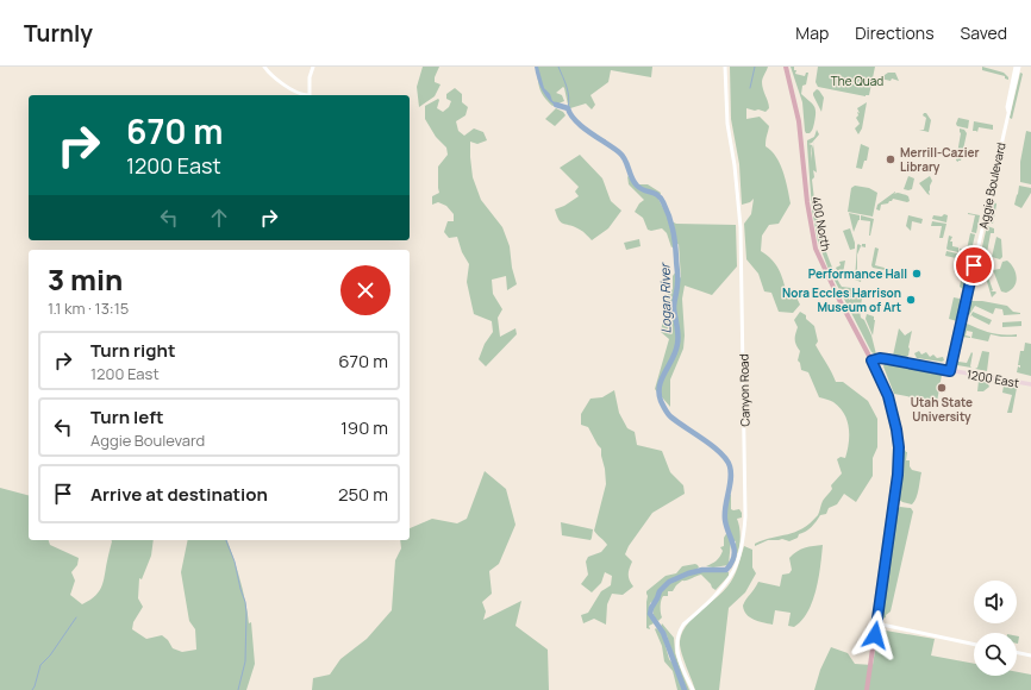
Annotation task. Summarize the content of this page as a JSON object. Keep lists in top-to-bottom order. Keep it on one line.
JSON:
{"streets":{"main road":["400 North","1200 East"],"street":["Aggie Boulevard","Canyon Road"]},"crossings":[["Aggie Boulevard","1200 East"],["400 North","1200 East"]],"water":["Logan River"],"parks":["The Quad"],"places":["Merrill-Cazier Library","Performance Hall","Nora Eccles Harrison Museum of Art","Utah State University"],"page":{"header":"Turnly","nav":["Map","Directions","Saved"],"turn":["670 m","1200 East"],"heading":["3 min","1.1 km · 13:15"],"list":[{"name":"Turn right","note":"1200 East","value":"670 m"},{"name":"Turn left","note":"Aggie Boulevard","value":"190 m"},{"name":"Arrive at destination","value":"250 m"}]}}
